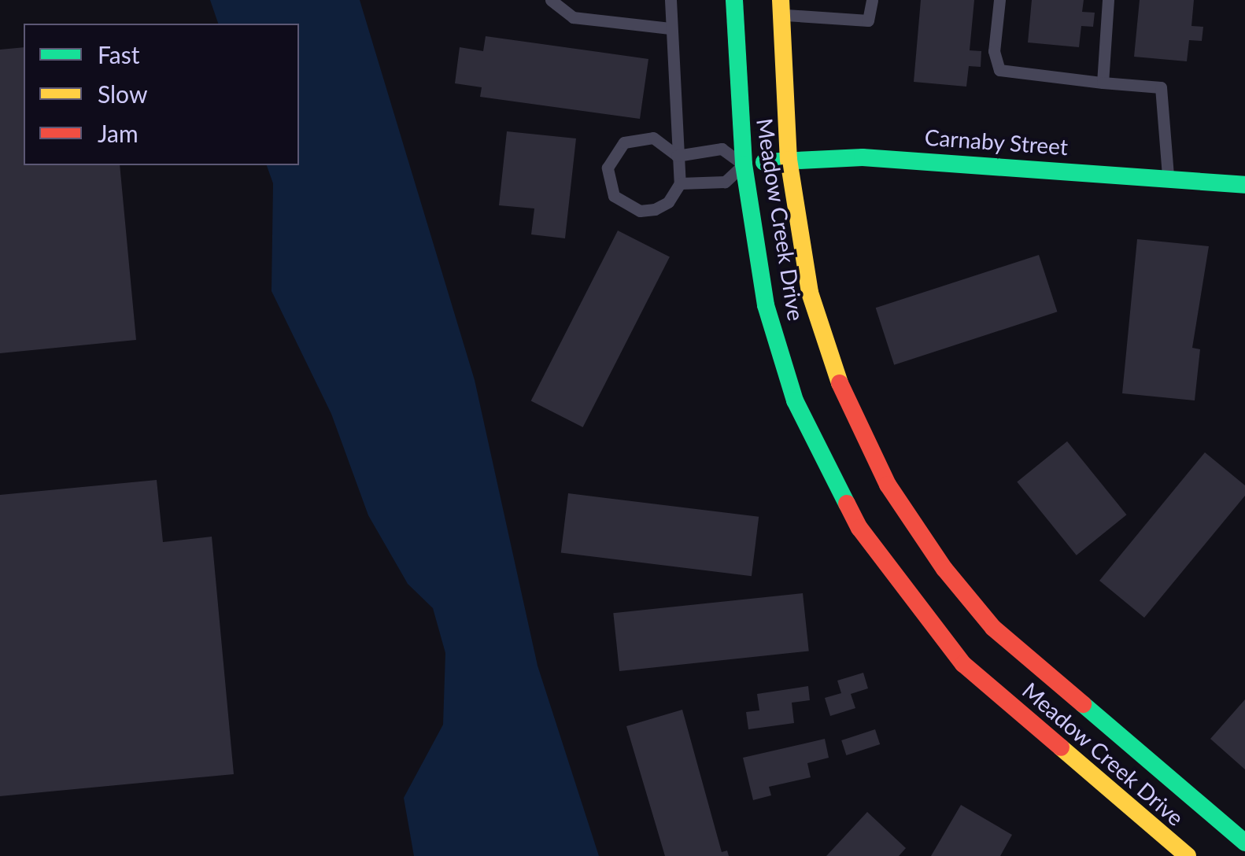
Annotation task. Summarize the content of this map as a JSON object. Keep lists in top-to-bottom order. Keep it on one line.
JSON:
{"streets":{"street":["Carnaby Street","Meadow Creek Drive"]},"crossings":[["Carnaby Street","Meadow Creek Drive"]],"legend":["Fast","Slow","Jam"]}
